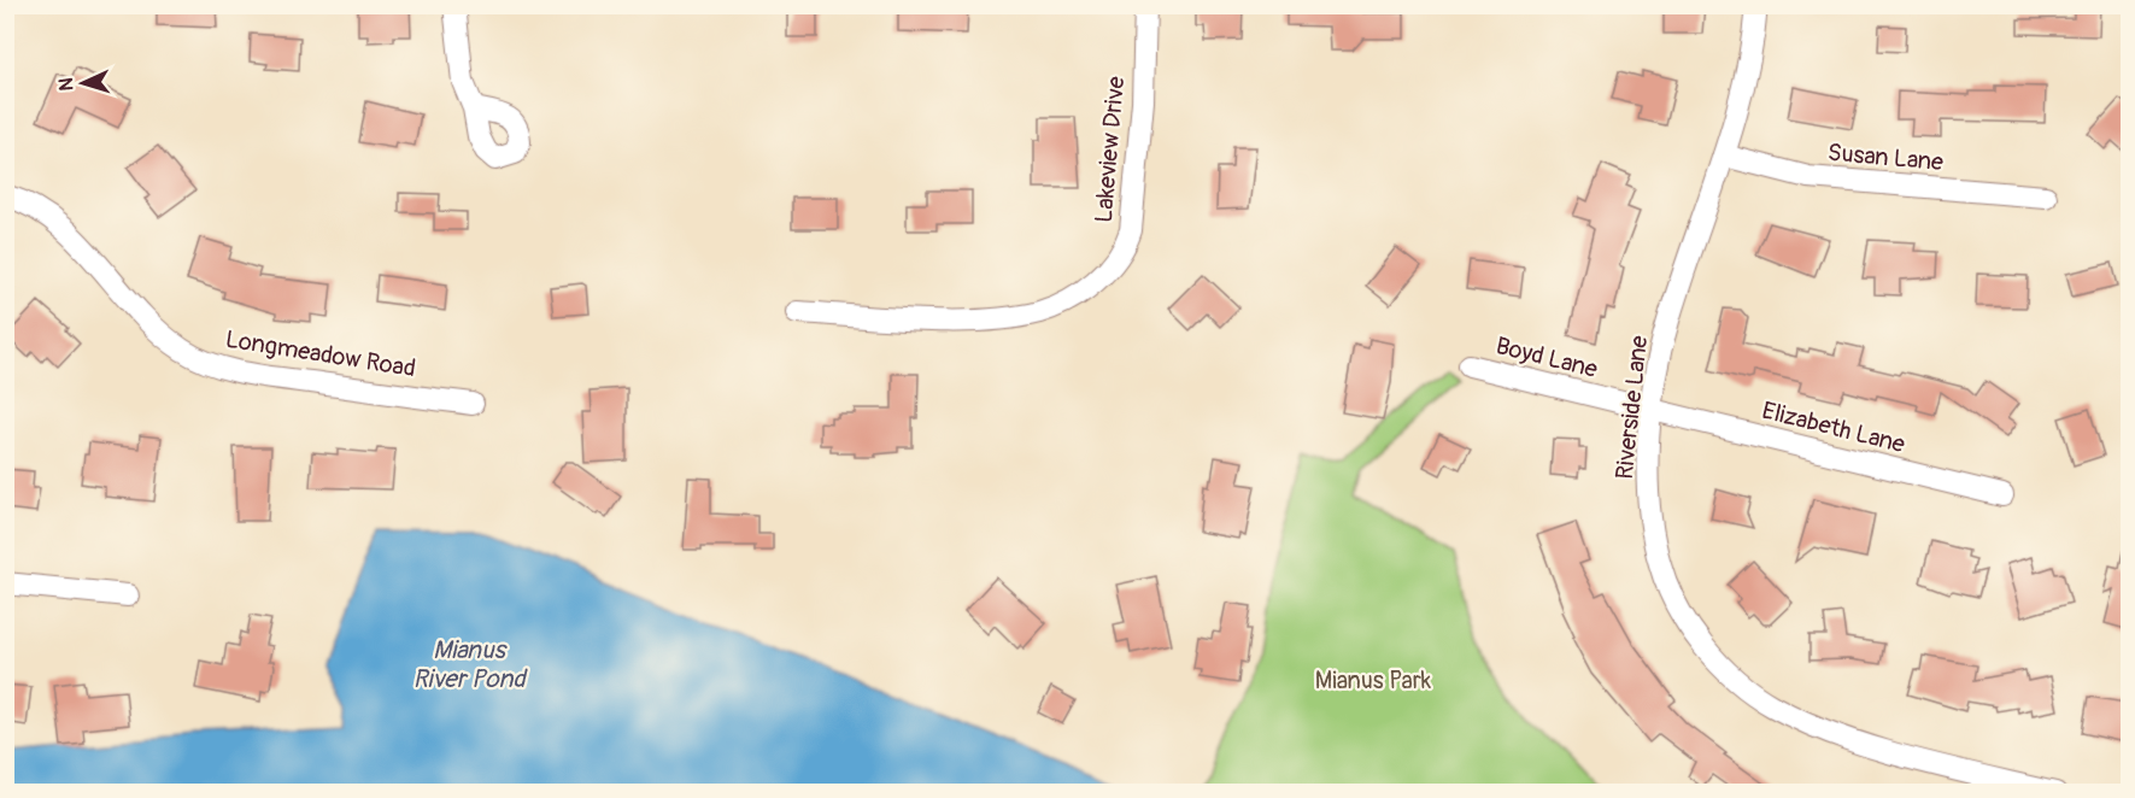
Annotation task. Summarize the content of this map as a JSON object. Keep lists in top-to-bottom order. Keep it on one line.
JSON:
{"streets":{"street":["Lakeview Drive","Susan Lane","Longmeadow Road","Boyd Lane","Riverside Lane","Elizabeth Lane"]},"crossings":[["Susan Lane","Riverside Lane"],["Boyd Lane","Riverside Lane"],["Boyd Lane","Elizabeth Lane"],["Riverside Lane","Elizabeth Lane"]],"water":["Mianus River Pond"],"parks":["Mianus Park"],"north":"left"}
